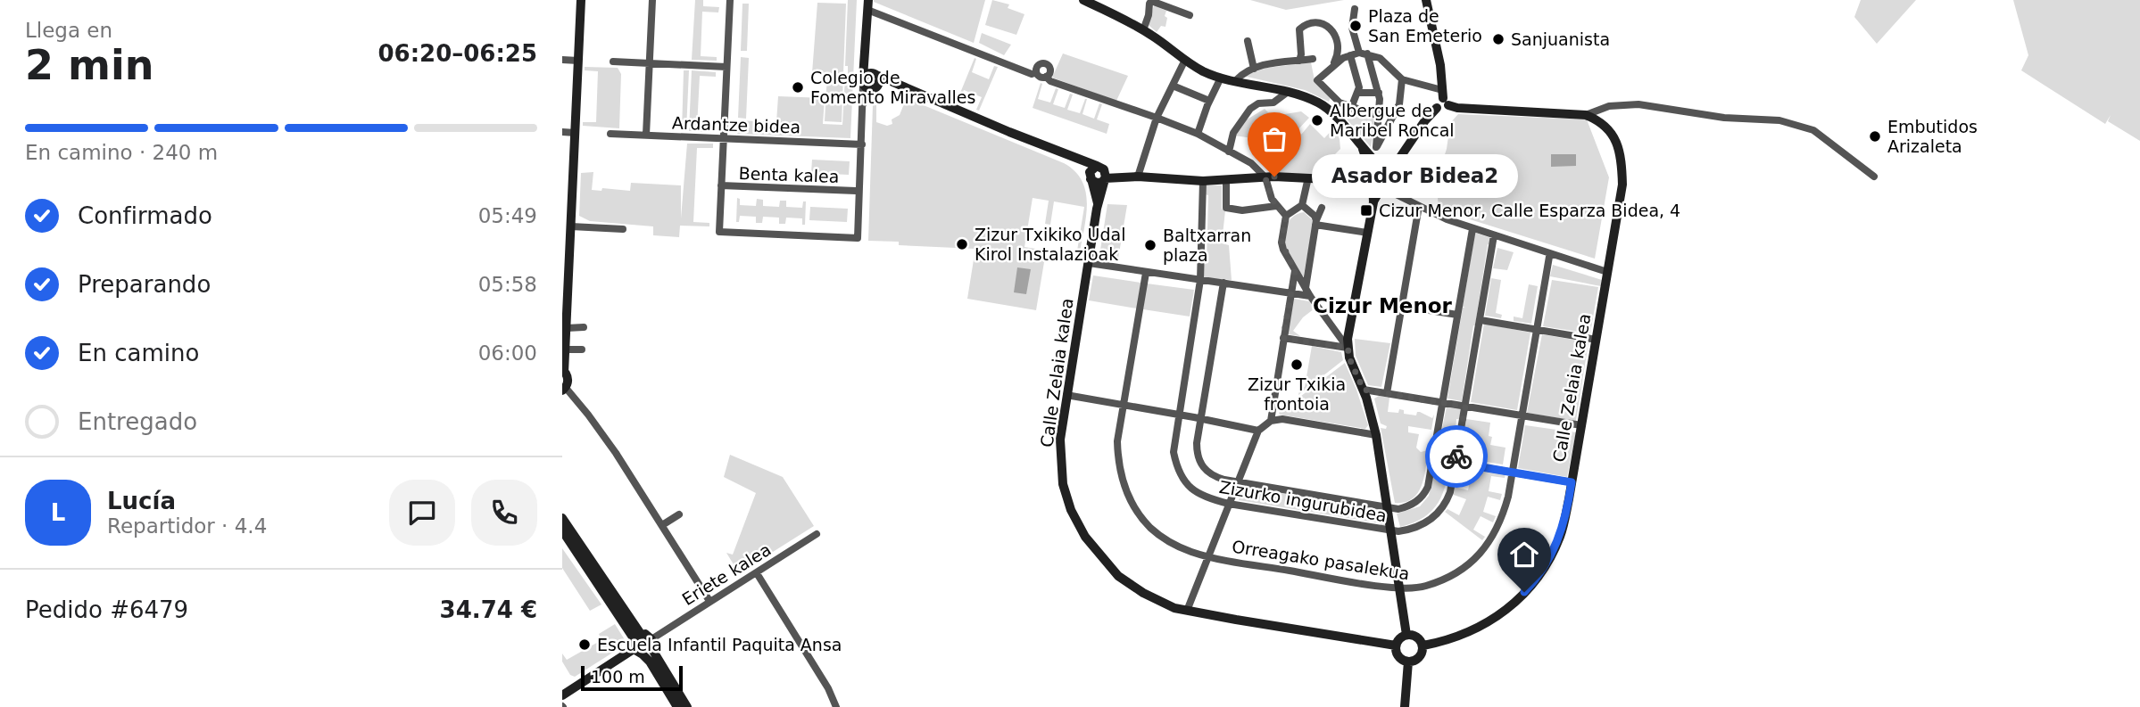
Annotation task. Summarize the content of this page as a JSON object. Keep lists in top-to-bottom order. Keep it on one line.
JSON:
{"streets":{"street":["Ardantze bidea","Benta kalea","Calle Zelaia kalea","Zizurko ingurubidea","Orreagako pasalekua","Eriete kalea"]},"districts":["Cizur Menor"],"places":{"other":["Plaza de San Emeterio","Sanjuanista","Colegio de Fomento Miravalles","Albergue de Maribel Roncal","Embutidos Arizaleta","Asador Bidea2","Zizur Txikiko Udal Kirol Instalazioak","Baltxarran plaza","Zizur Txikia frontoia","Escuela Infantil Paquita Ansa"],"transit":["Cizur Menor, Calle Esparza Bidea, 4"]},"scale_bar":"100 m","page":{"heading":["2 min","Llega en","06:20–06:25"],"panel":["Lucía","Repartidor · 4.4","Pedido #6479","34.74 €"],"bar":"En camino · 240 m","bubble":"Asador Bidea2","list":[["Confirmado","05:49"],["Preparando","05:58"],["En camino","06:00"],"Entregado"],"round":"L","scale":"100 m"}}
